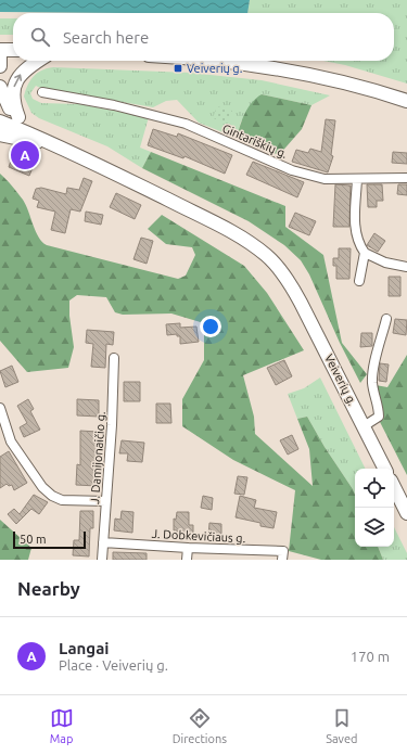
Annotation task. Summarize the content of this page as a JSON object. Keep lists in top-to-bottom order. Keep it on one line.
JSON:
{"streets":{"main road":["Veiverių g."],"street":["Gintariškių g.","J. Damijonaičio g.","J. Dobkevičiaus g."]},"crossings":[["J. Damijonaičio g.","J. Dobkevičiaus g."]],"places":{"transit":["Veiverių g."]},"scale_bar":"50 m","page":{"search":"Search here","pins":"A","scale":"50 m","heading":"Nearby","list":[{"mark":"A","name":"Langai","note":"Place · Veiverių g.","value":"170 m"}],"nav":["Map","Directions","Saved"]}}
